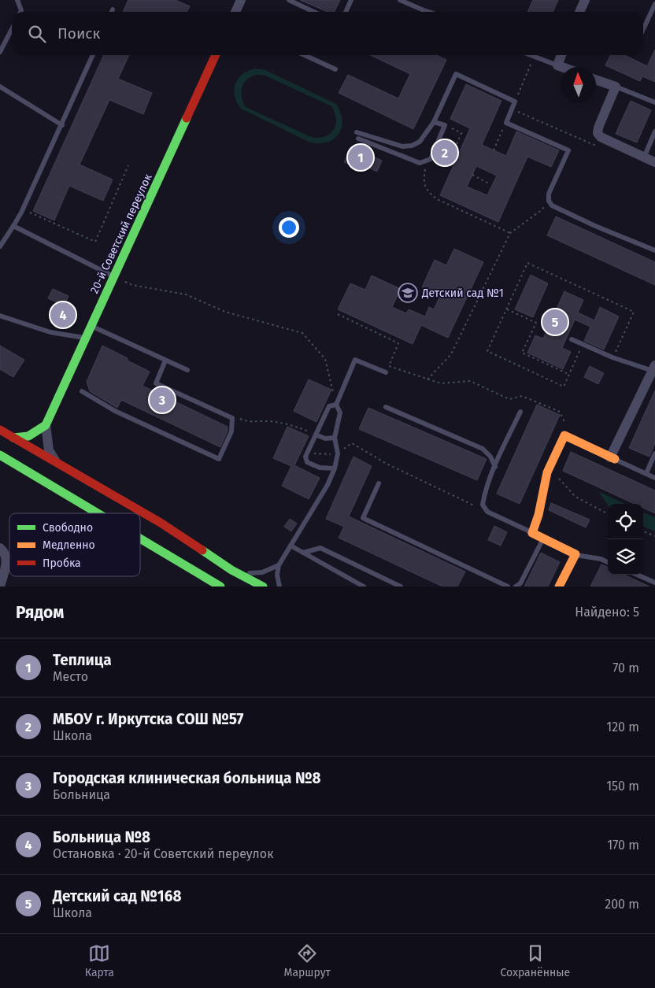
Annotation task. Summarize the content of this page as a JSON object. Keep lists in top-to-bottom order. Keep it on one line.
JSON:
{"streets":{"street":["20-й Советский переулок"]},"places":{"school or university":["Детский сад №1"]},"legend":["Свободно","Медленно","Пробка"],"north":"top","page":{"search":"Поиск","pins":["2","1","4","5","3"],"heading":["Рядом","Найдено: 5"],"list":[{"mark":"1","name":"Теплица","note":"Место","value":"70 m"},{"mark":"2","name":"МБОУ г. Иркутска СОШ №57","note":"Школа","value":"120 m"},{"mark":"3","name":"Городская клиническая больница №8","note":"Больница","value":"150 m"},{"mark":"4","name":"Больница №8","note":"Остановка · 20-й Советский переулок","value":"170 m"},{"mark":"5","name":"Детский сад №168","note":"Школа","value":"200 m"}],"nav":["Карта","Маршрут","Сохранённые"]}}
